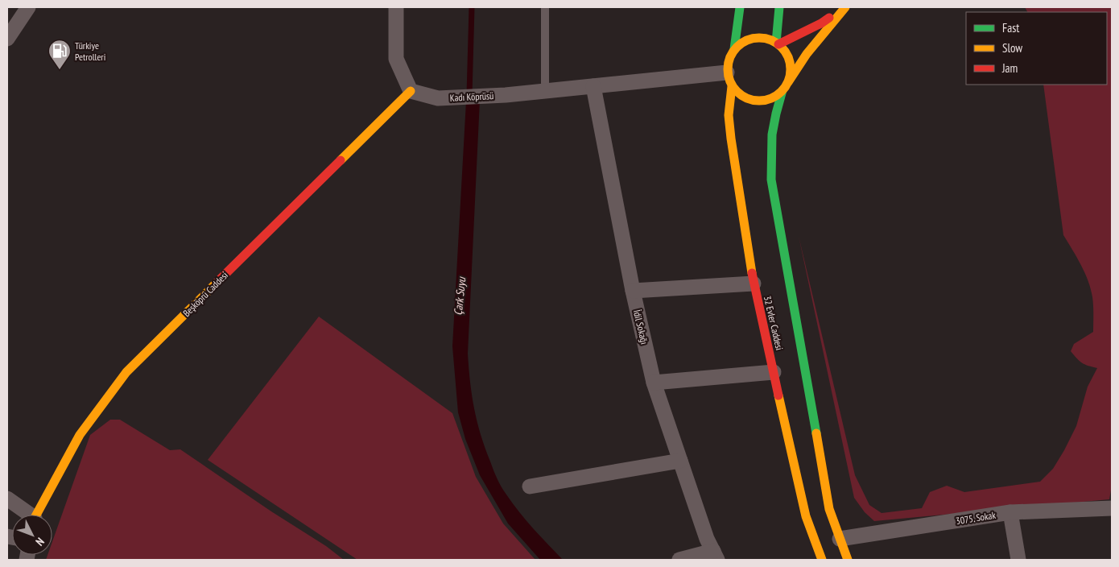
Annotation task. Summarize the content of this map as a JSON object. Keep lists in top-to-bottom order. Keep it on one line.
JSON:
{"streets":{"main road":["Beşköprü Caddesi","32 Evler Caddesi"],"street":["Kadı Köprüsü","İdil Sokağı","3075. Sokak"]},"crossings":[["Kadı Köprüsü","Beşköprü Caddesi"],["Kadı Köprüsü","32 Evler Caddesi"],["Kadı Köprüsü","İdil Sokağı"]],"water":["Çark Suyu"],"places":{"fuel station":["Türkiye Petrolleri"]},"legend":["Fast","Slow","Jam"],"north":"bottom right"}
